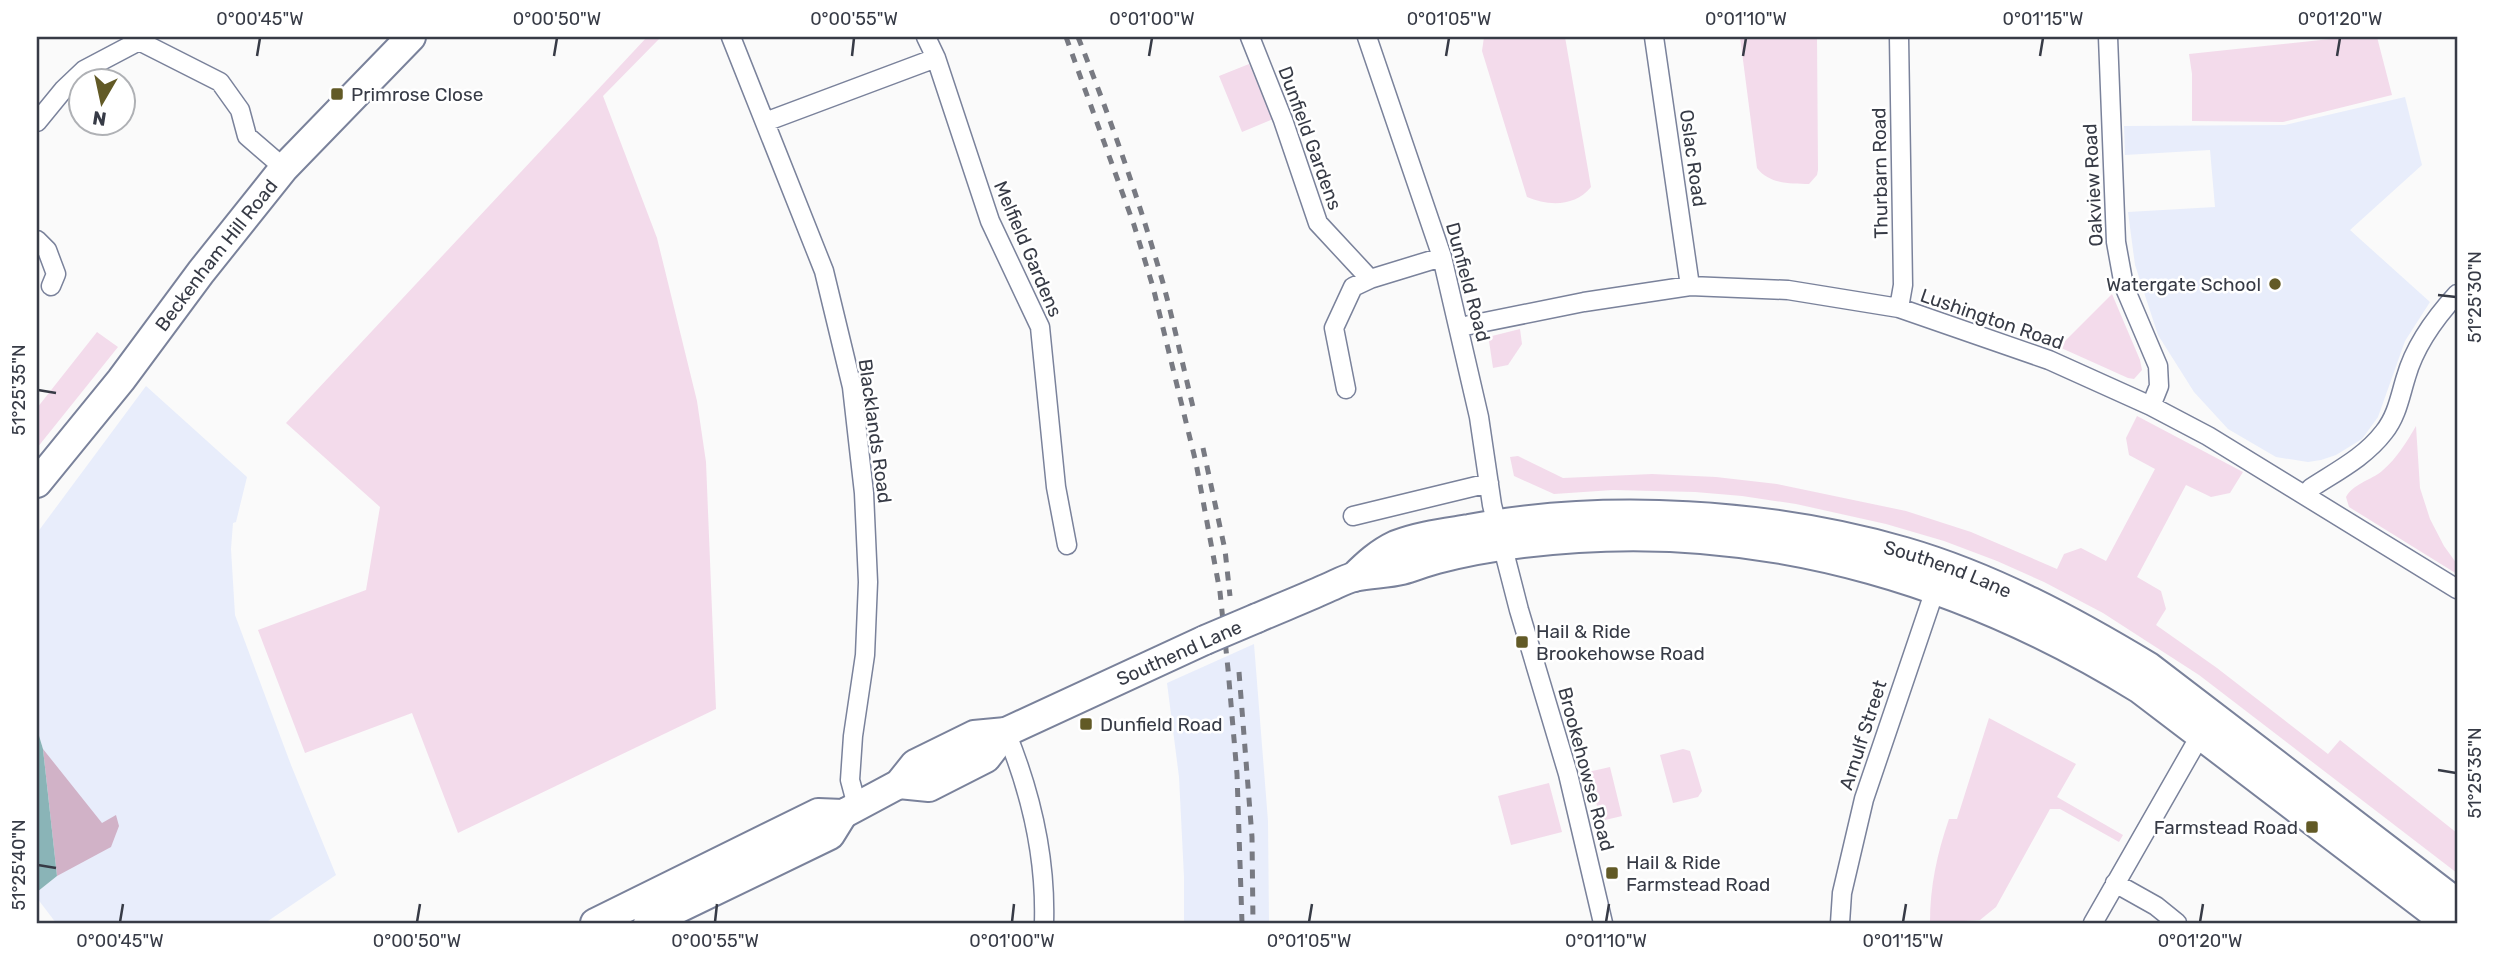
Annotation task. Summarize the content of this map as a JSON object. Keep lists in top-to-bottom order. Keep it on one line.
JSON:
{"streets":{"main road":["Beckenham Hill Road","Southend Lane"],"street":["Dunfield Gardens","Oslac Road","Thurbarn Road","Oakview Road","Melfield Gardens","Dunfield Road","Lushington Road","Blacklands Road","Arnulf Street","Brookehowse Road"]},"crossings":[["Oslac Road","Lushington Road"],["Thurbarn Road","Lushington Road"],["Oakview Road","Lushington Road"],["Dunfield Road","Lushington Road"],["Dunfield Road","Southend Lane"],["Dunfield Road","Brookehowse Road"],["Blacklands Road","Southend Lane"],["Southend Lane","Arnulf Street"],["Southend Lane","Brookehowse Road"]],"places":{"transit":["Primrose Close","Hail & Ride Brookehowse Road","Dunfield Road","Farmstead Road","Hail & Ride Farmstead Road"],"other":["Watergate School"]},"north":"bottom","coordinates":["0°00'45\"W","0°00'50\"W","0°00'55\"W","0°01'00\"W","0°01'05\"W","0°01'10\"W","0°01'15\"W","0°01'20\"W","51°25'30\"N","51°25'35\"N","51°25'40\"N"]}
